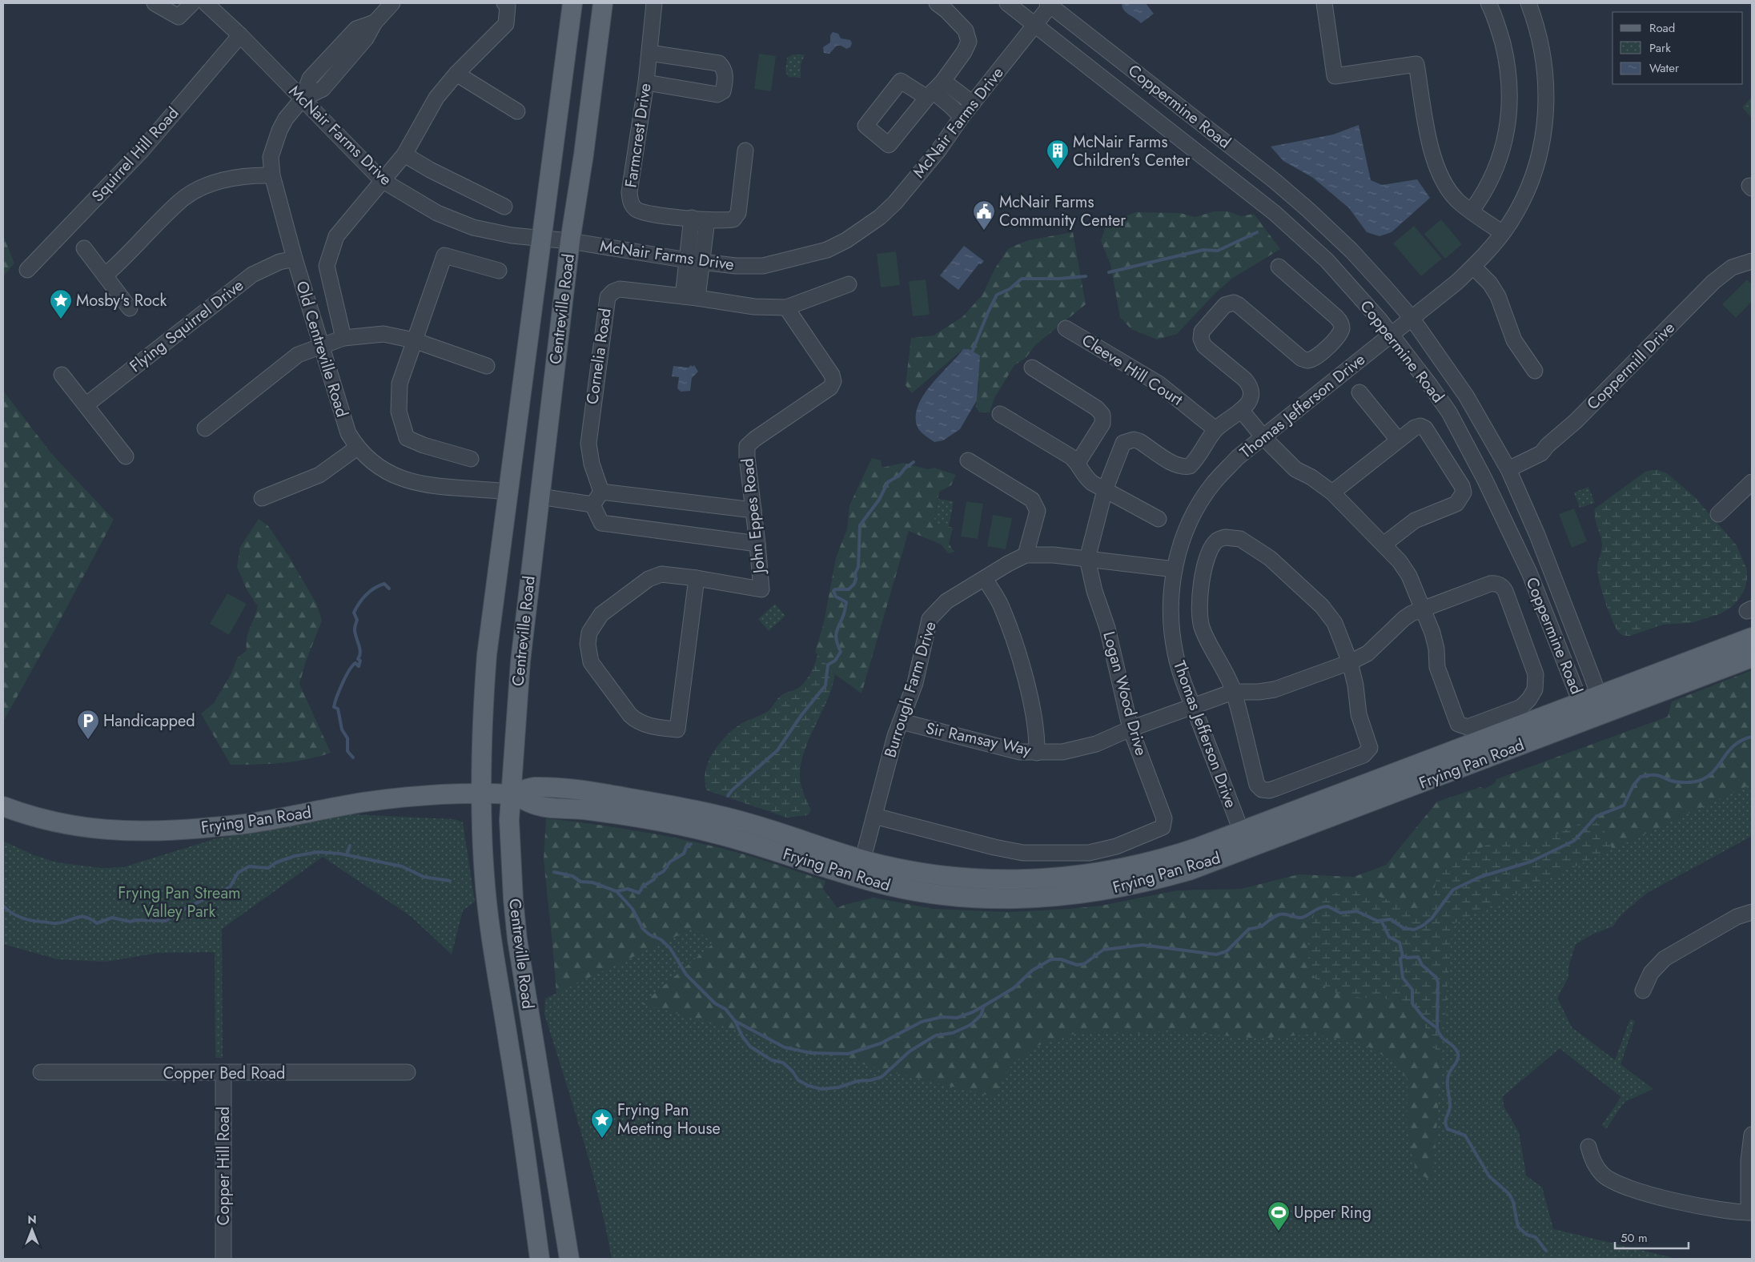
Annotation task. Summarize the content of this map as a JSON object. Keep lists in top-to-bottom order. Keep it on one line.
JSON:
{"streets":{"main road":["Centreville Road","Frying Pan Road"],"street":["Coppermine Road","McNair Farms Drive","Farmcrest Drive","Squirrel Hill Road","Flying Squirrel Drive","Old Centreville Road","Cornelia Road","Coppermill Drive","Cleeve Hill Court","Thomas Jefferson Drive","John Eppes Road","Burrough Farm Drive","Logan Wood Drive","Sir Ramsay Way","Copper Bed Road","Copper Hill Road"]},"crossings":[["Coppermine Road","McNair Farms Drive"],["Coppermine Road","Coppermill Drive"],["Coppermine Road","Thomas Jefferson Drive"],["Coppermine Road","Frying Pan Road"],["McNair Farms Drive","Squirrel Hill Road"],["McNair Farms Drive","Centreville Road"],["McNair Farms Drive","Old Centreville Road"],["Centreville Road","Old Centreville Road"],["Centreville Road","Frying Pan Road"],["Flying Squirrel Drive","Old Centreville Road"],["Cornelia Road","John Eppes Road"],["Cleeve Hill Court","Logan Wood Drive"],["Thomas Jefferson Drive","Burrough Farm Drive"],["Thomas Jefferson Drive","Sir Ramsay Way"],["Thomas Jefferson Drive","Frying Pan Road"],["Burrough Farm Drive","Logan Wood Drive"],["Burrough Farm Drive","Sir Ramsay Way"],["Burrough Farm Drive","Frying Pan Road"],["Logan Wood Drive","Sir Ramsay Way"],["Copper Bed Road","Copper Hill Road"]],"parks":["Frying Pan Stream Valley Park"],"places":{"building":["McNair Farms Children's Center"],"public building":["McNair Farms Community Center"],"place":["Mosby's Rock","Frying Pan Meeting House"],"parking":["Handicapped"],"sports":["Upper Ring"]},"legend":["Road","Park","Water"],"scale_bar":"50 m","north":"top"}
